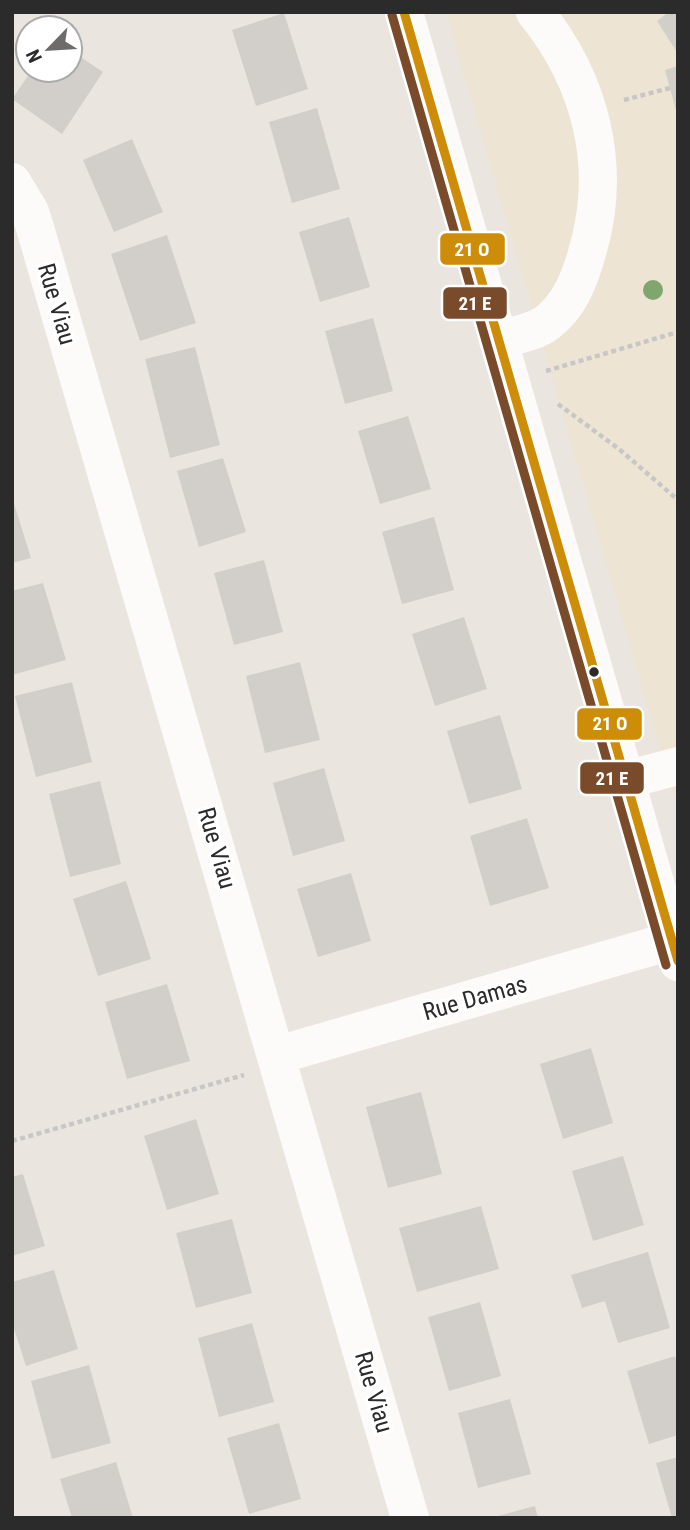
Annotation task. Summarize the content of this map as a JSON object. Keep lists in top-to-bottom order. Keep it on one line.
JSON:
{"streets":{"street":["Rue Viau","Rue Damas"]},"crossings":[["Rue Viau","Rue Damas"]],"north":"bottom left"}
